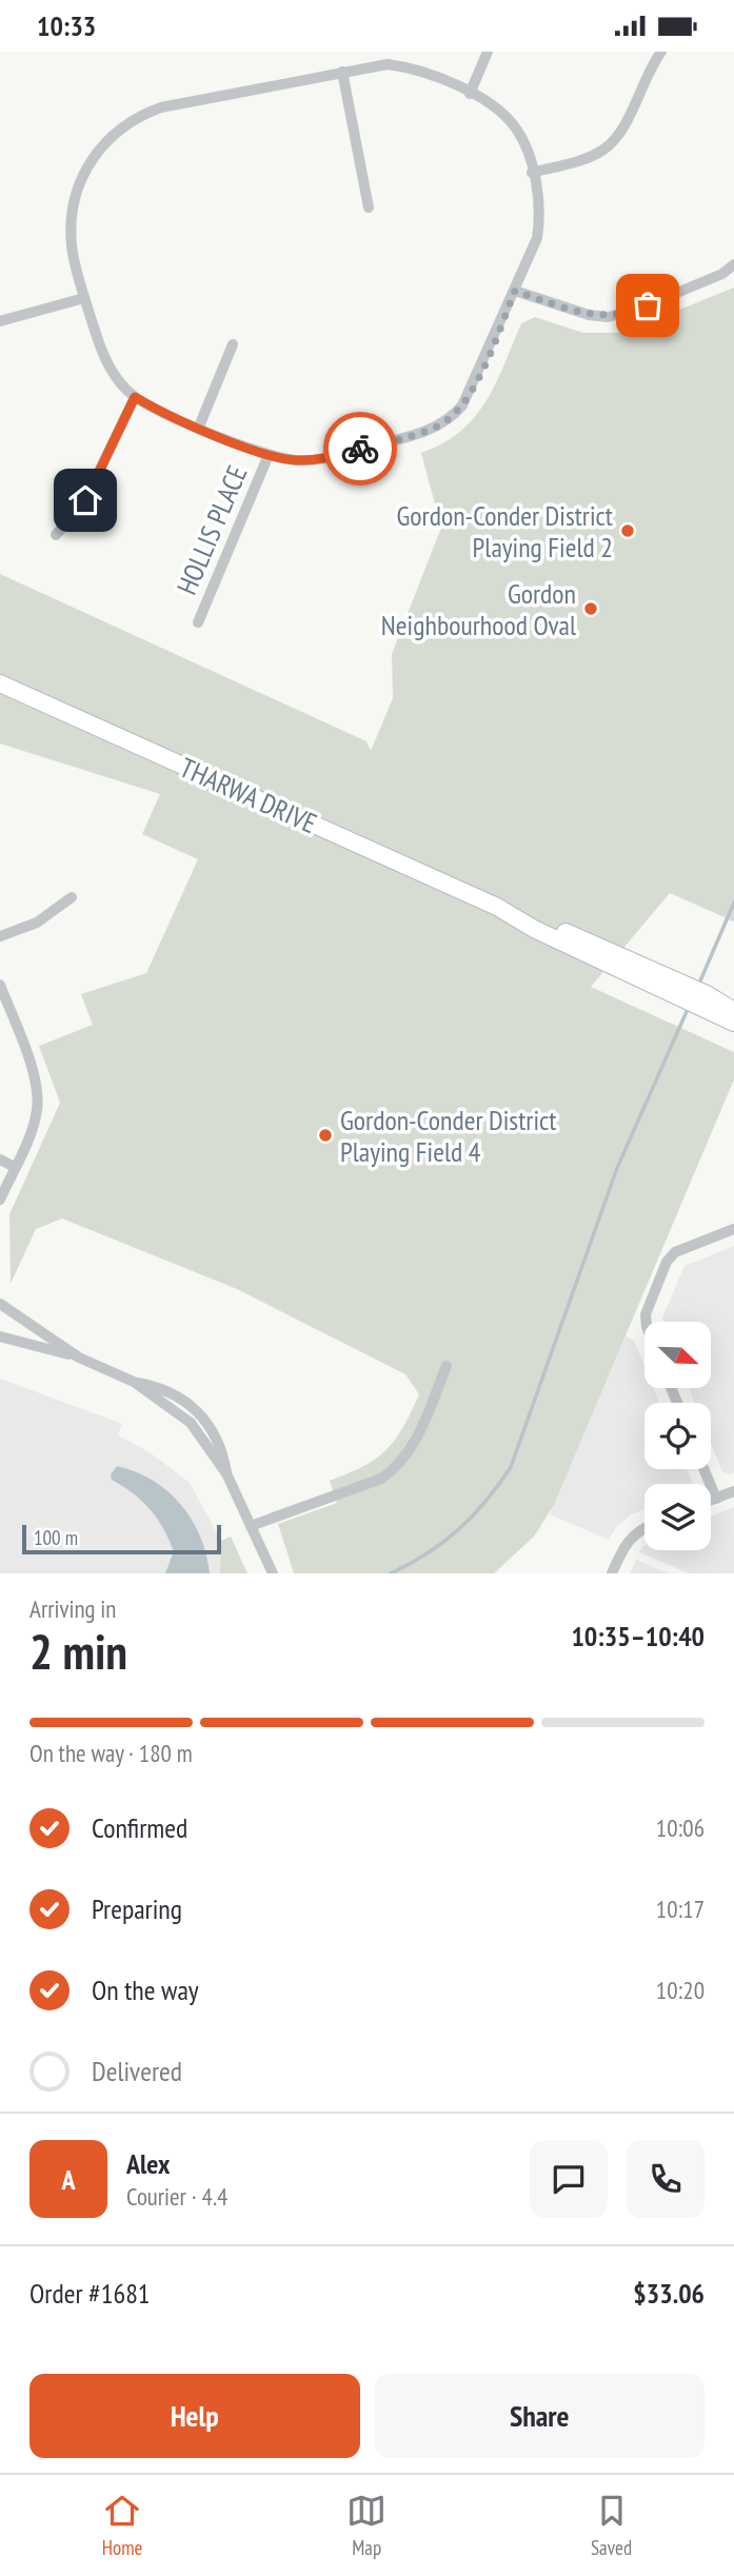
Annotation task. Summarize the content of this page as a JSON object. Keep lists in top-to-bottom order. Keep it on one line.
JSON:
{"streets":{"main road":["THARWA DRIVE"],"street":["HOLLIS PLACE"]},"places":["Gordon-Conder District Playing Field 2","Gordon Neighbourhood Oval","Gordon-Conder District Playing Field 4"],"scale_bar":"100 m","north":"bottom right","page":{"status":"10:33","scale":"100 m","heading":["2 min","Arriving in","10:35–10:40"],"panel":["Alex","Courier · 4.4","Order #1681","$33.06"],"bar":"On the way · 180 m","list":[["Confirmed","10:06"],["Preparing","10:17"],["On the way","10:20"],"Delivered"],"round":"A","buttons":["Help","Share"],"tabs":["Home","Map","Saved"]}}
